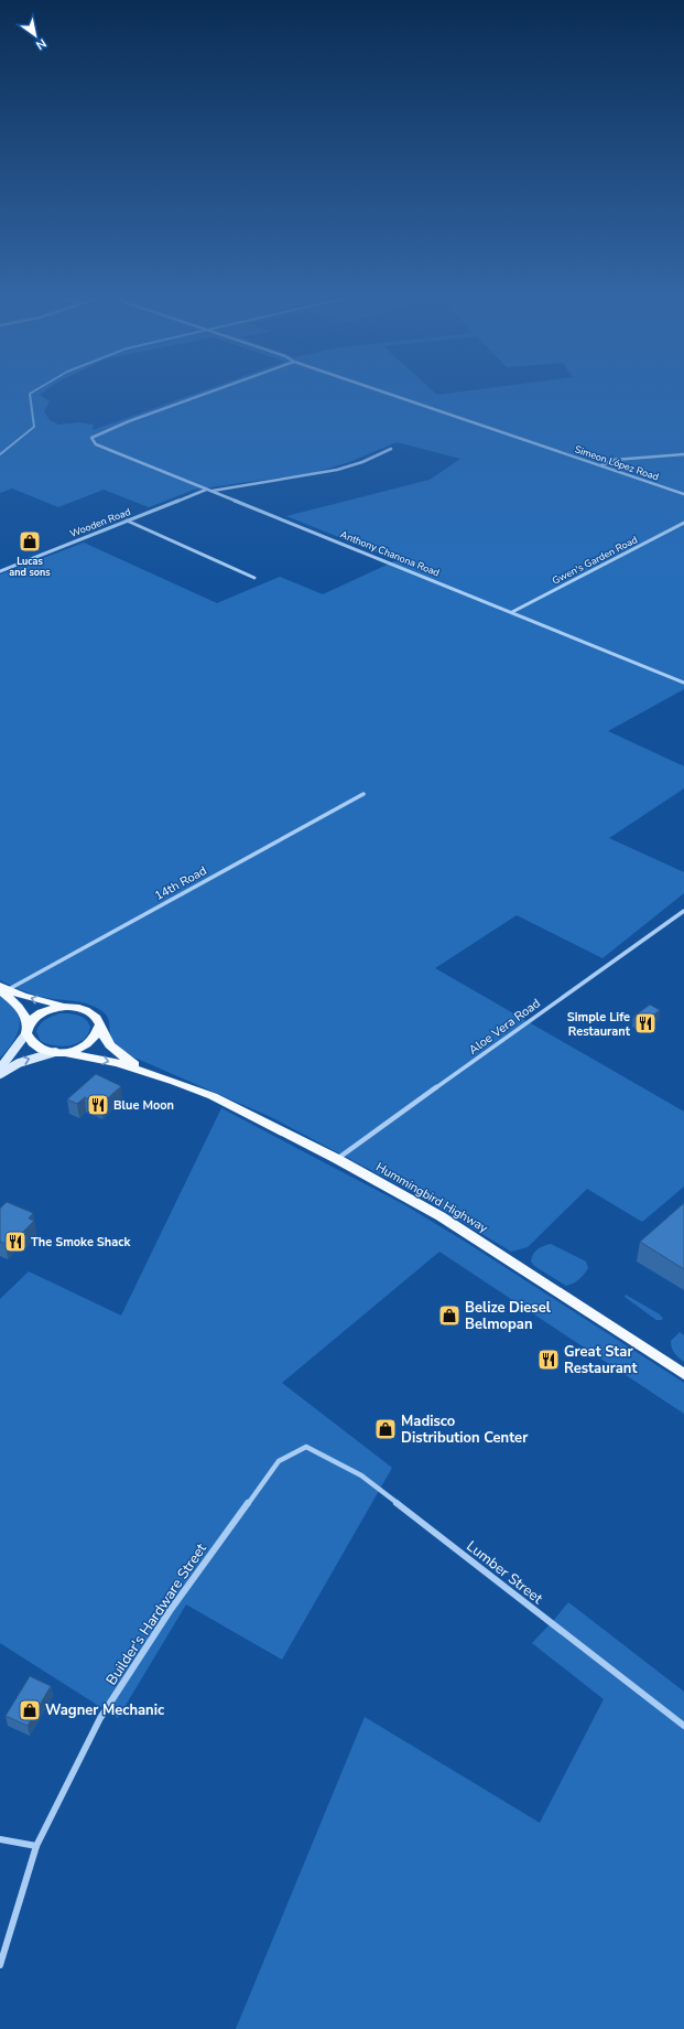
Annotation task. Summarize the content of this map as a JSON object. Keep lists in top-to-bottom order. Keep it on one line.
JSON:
{"streets":{"main road":["Hummingbird Highway"],"street":["Simeon López Road","Wooden Road","Anthony Chanona Road","Gwen's Garden Road","14th Road","Aloe Vera Road","Lumber Street","Builder's Hardware Street"]},"crossings":[["Wooden Road","Anthony Chanona Road"],["Anthony Chanona Road","Gwen's Garden Road"],["Aloe Vera Road","Hummingbird Highway"],["Lumber Street","Builder's Hardware Street"]],"places":{"shop":["Lucas and sons","Belize Diesel Belmopan","Madisco Distribution Center","Wagner Mechanic"],"restaurant":["Simple Life Restaurant","Blue Moon","The Smoke Shack","Great Star Restaurant"]},"north":"bottom right"}
